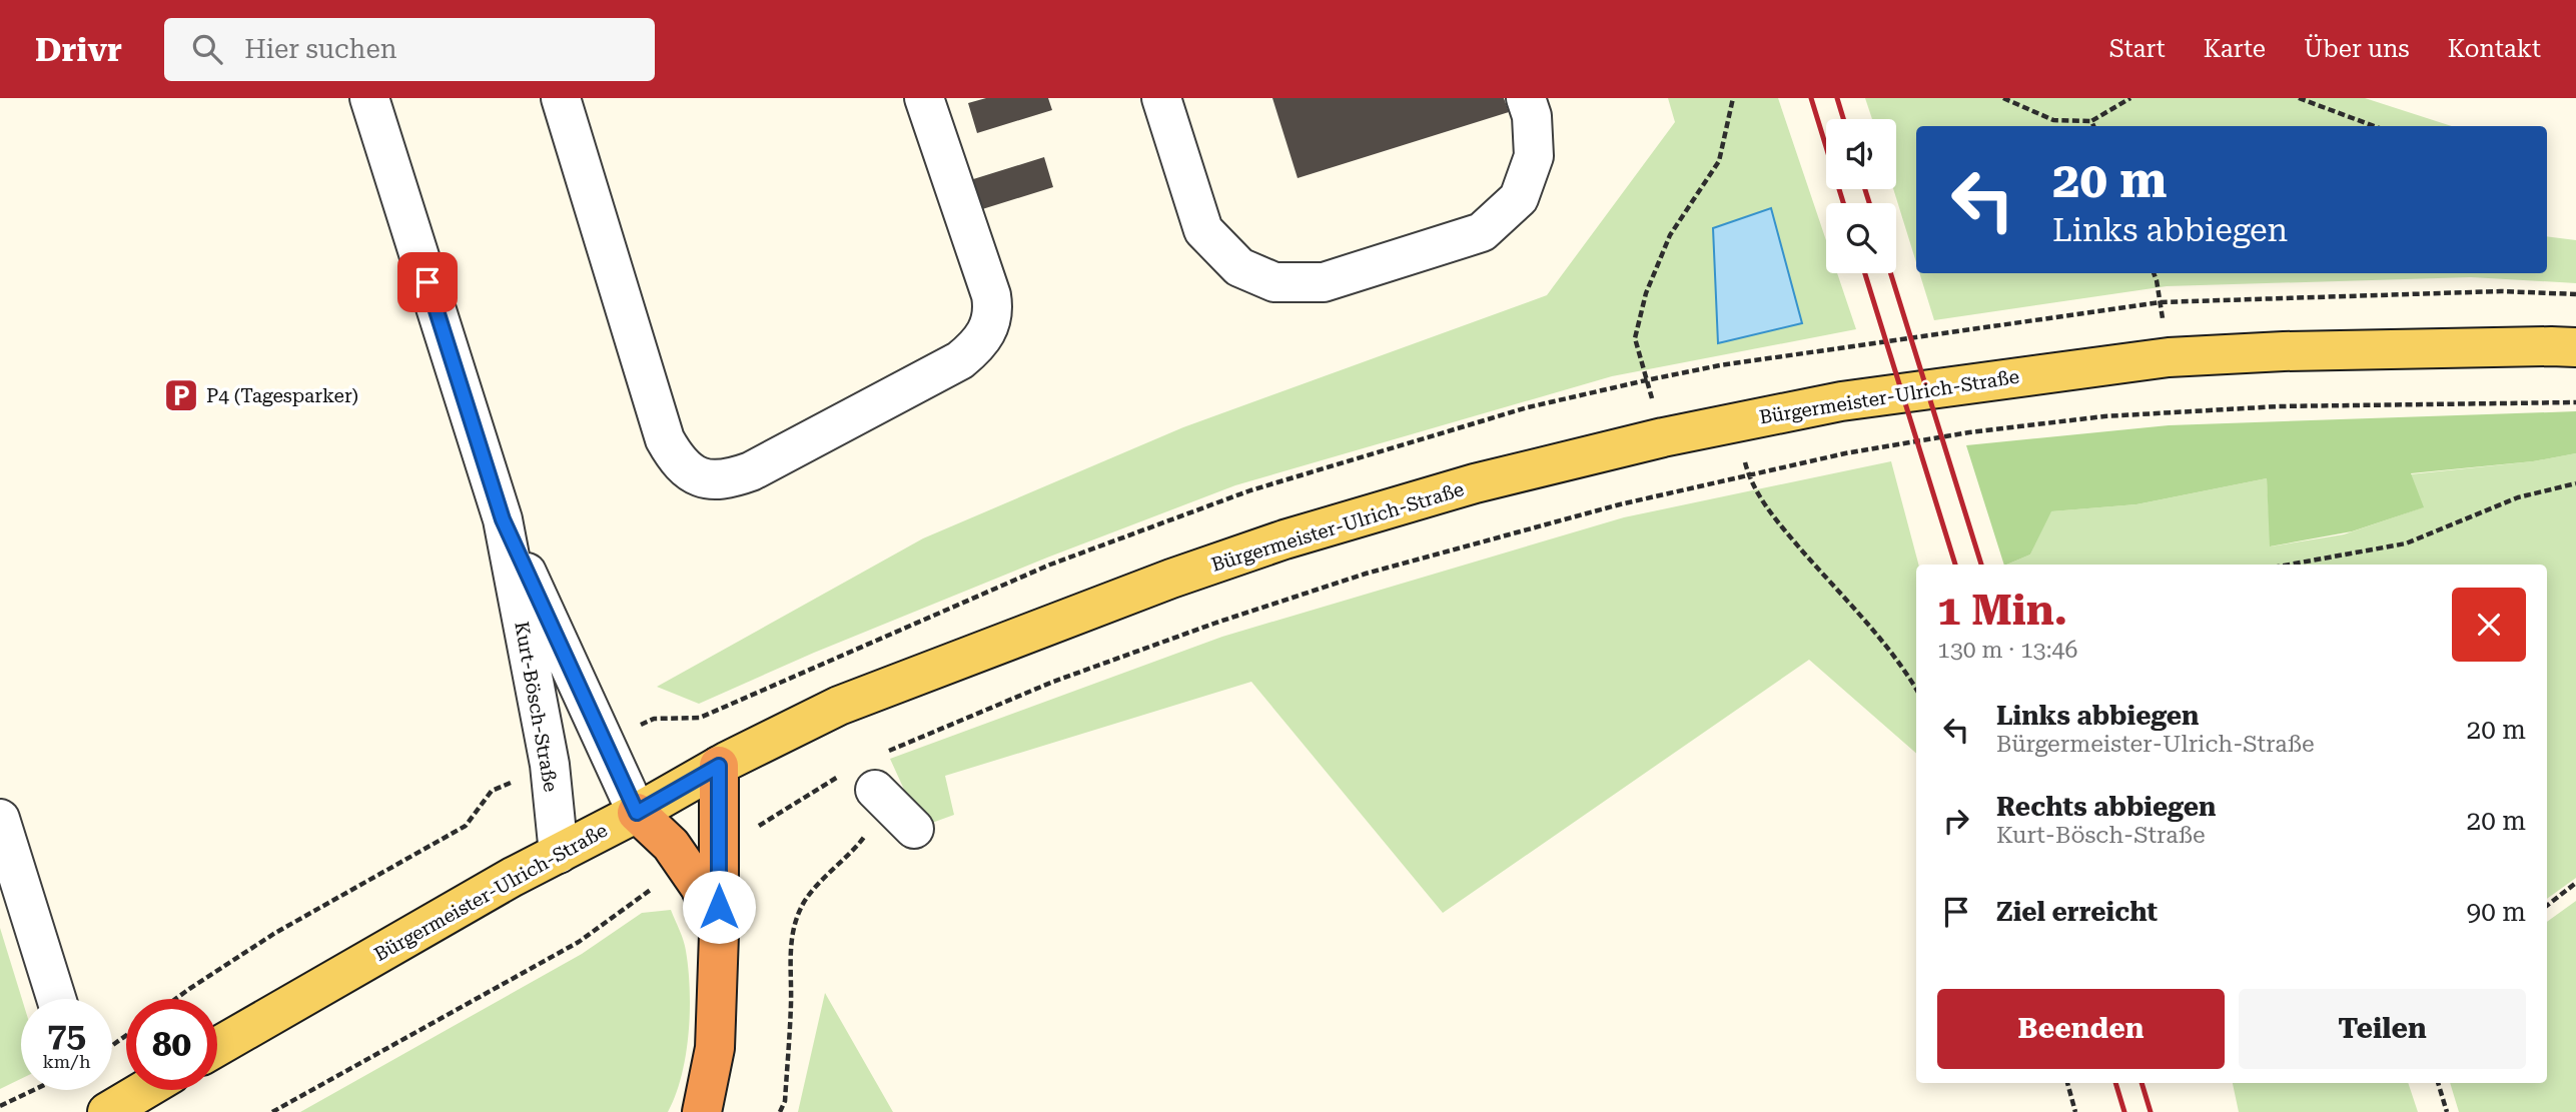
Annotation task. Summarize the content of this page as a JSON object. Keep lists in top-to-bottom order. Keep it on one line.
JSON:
{"streets":{"main road":["Bürgermeister-Ulrich-Straße"],"street":["Kurt-Bösch-Straße"]},"crossings":[["Bürgermeister-Ulrich-Straße","Kurt-Bösch-Straße"]],"places":{"parking":["P4 (Tagesparker)"]},"page":{"header":"Drivr","search":"Hier suchen","nav":["Start","Karte","Über uns","Kontakt"],"turn":["20 m","Links abbiegen"],"heading":["1 Min.","130 m · 13:46"],"list":[{"name":"Links abbiegen","note":"Bürgermeister-Ulrich-Straße","value":"20 m"},{"name":"Rechts abbiegen","note":"Kurt-Bösch-Straße","value":"20 m"},{"name":"Ziel erreicht","value":"90 m"}],"buttons":["Beenden","Teilen"],"speed":"75 km/h","limit":"80"}}
